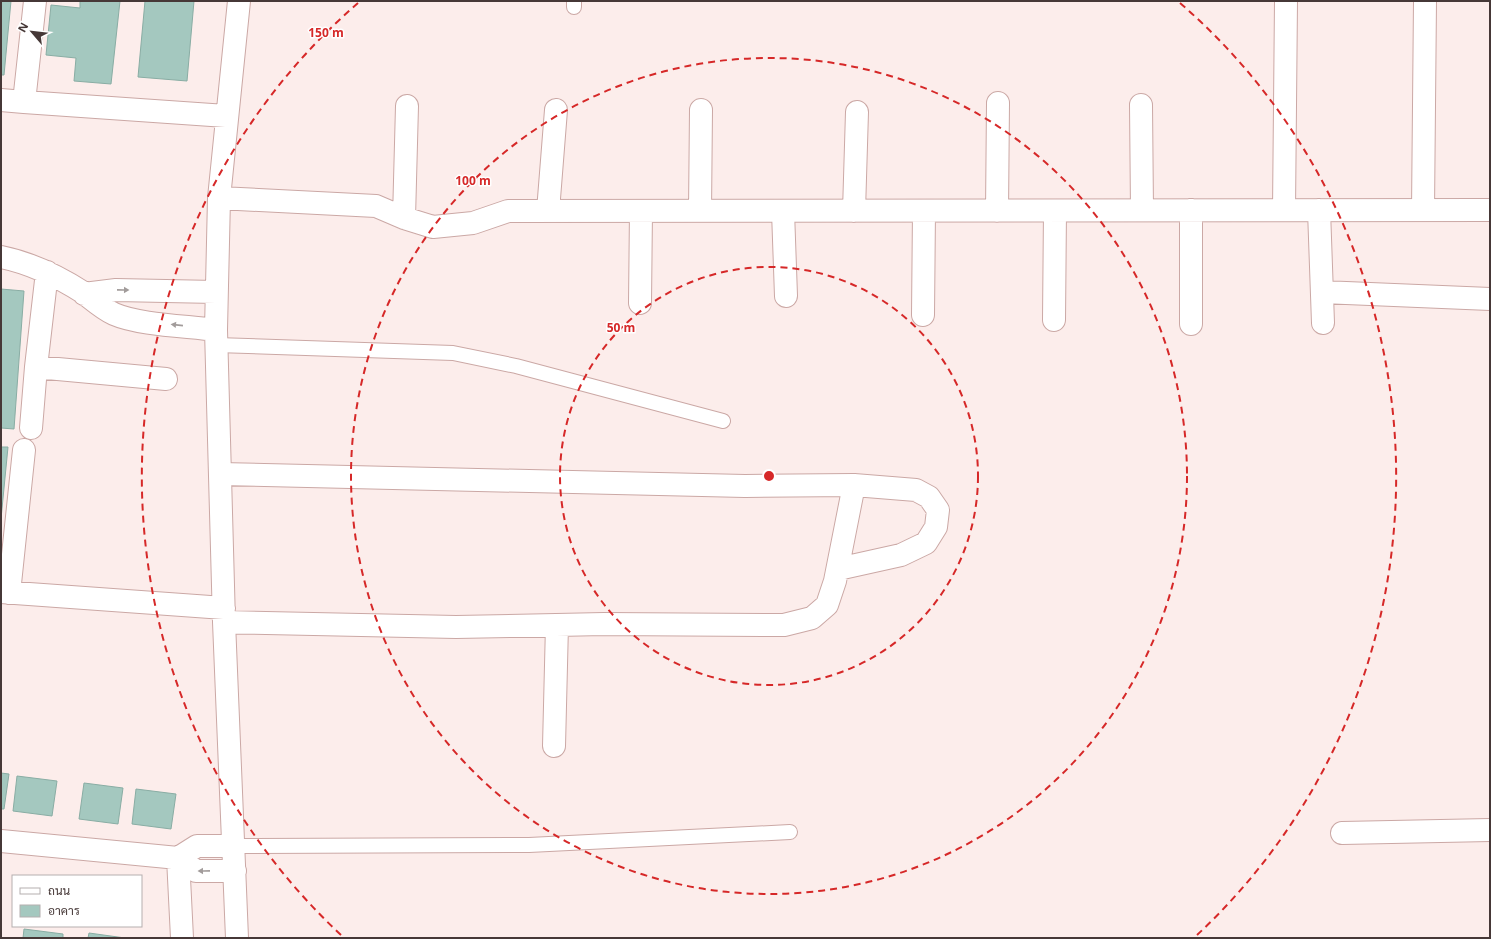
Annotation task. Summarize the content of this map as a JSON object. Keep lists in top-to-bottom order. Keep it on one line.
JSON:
{"legend":["ถนน","อาคาร"],"north":"top left","rings":["150 m","100 m","50 m"]}
